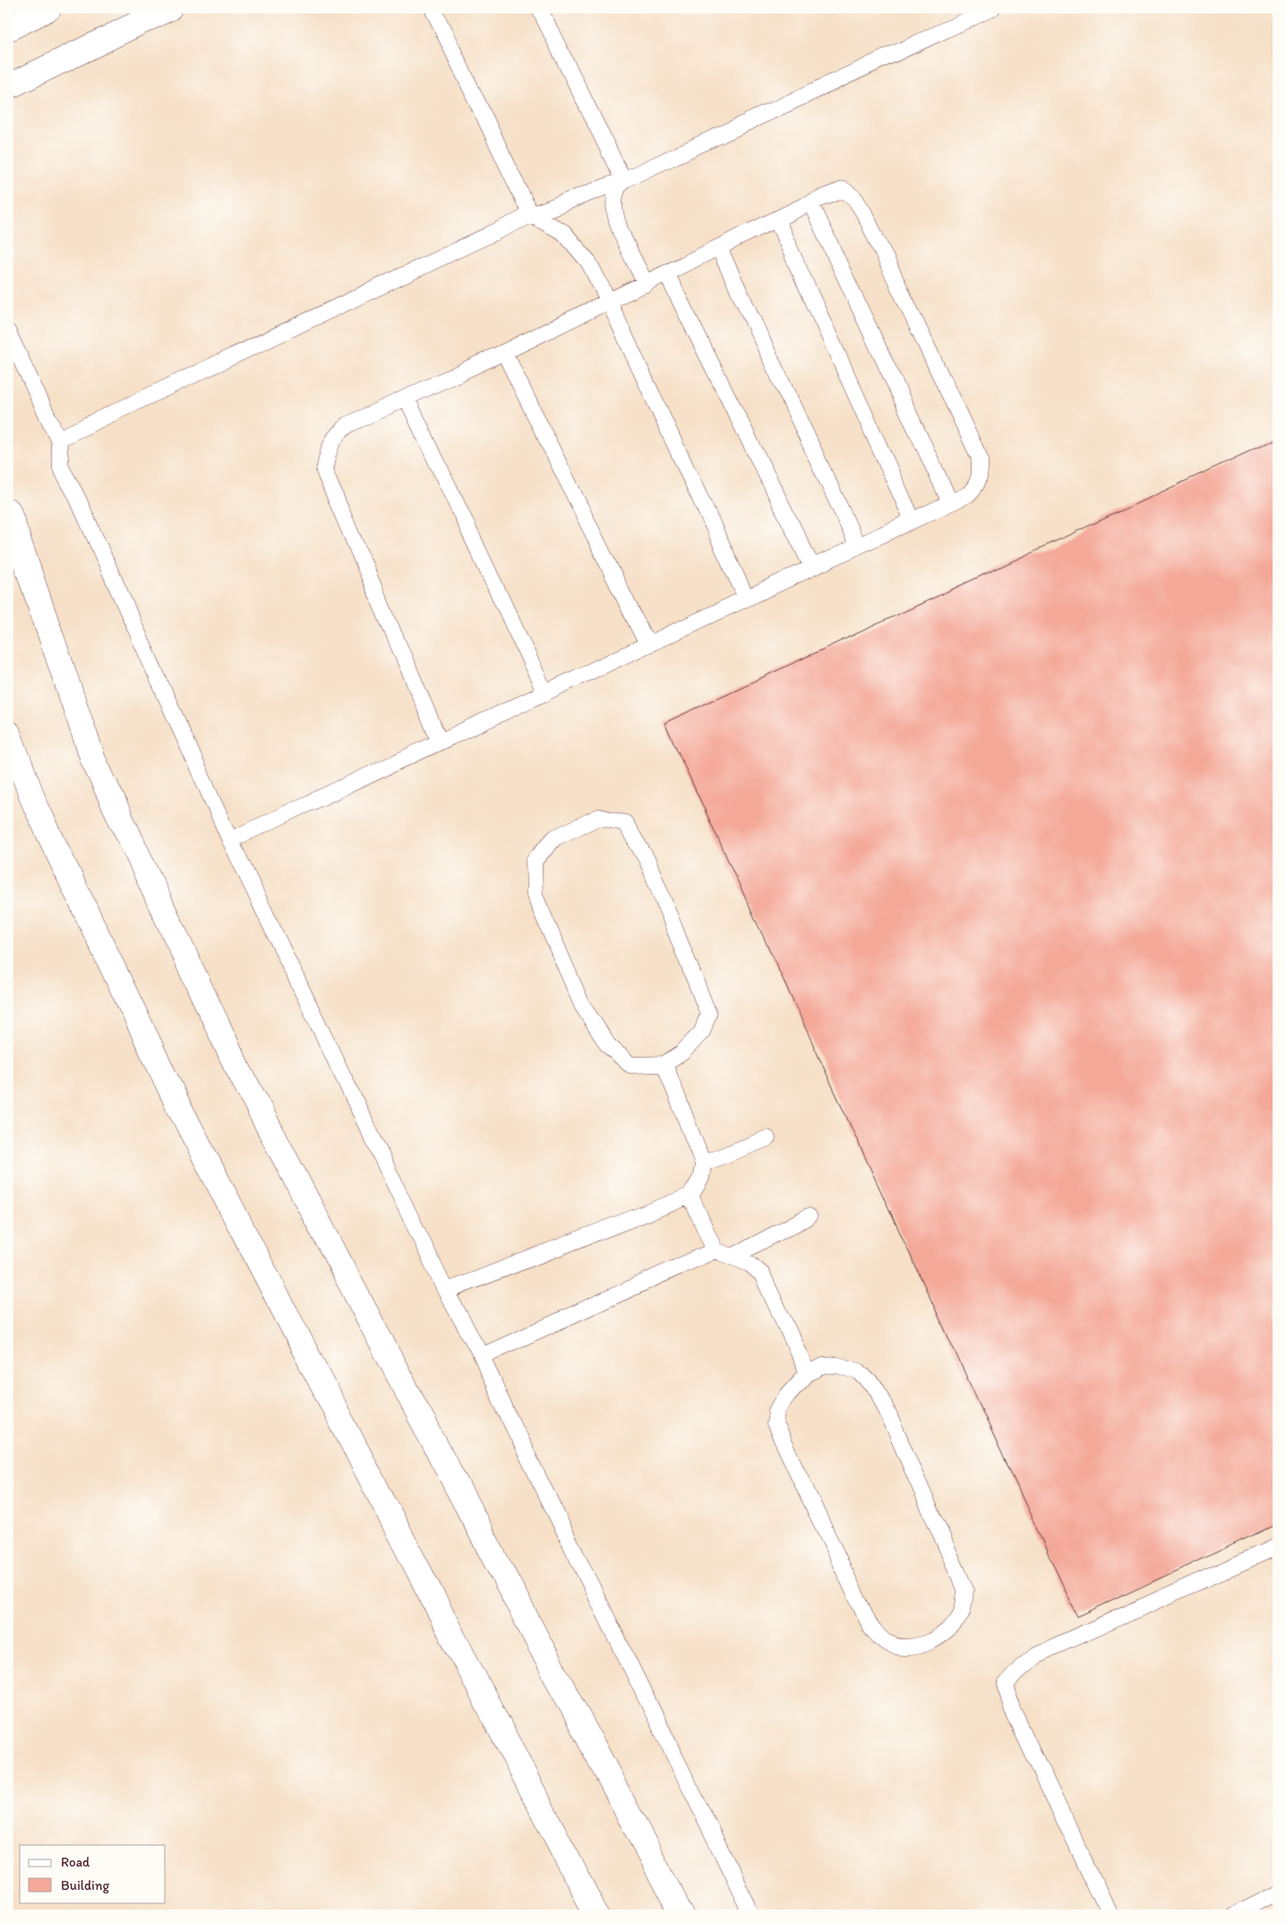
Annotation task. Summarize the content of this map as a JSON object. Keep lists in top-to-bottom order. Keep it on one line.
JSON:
{"legend":["Road","Building"]}
